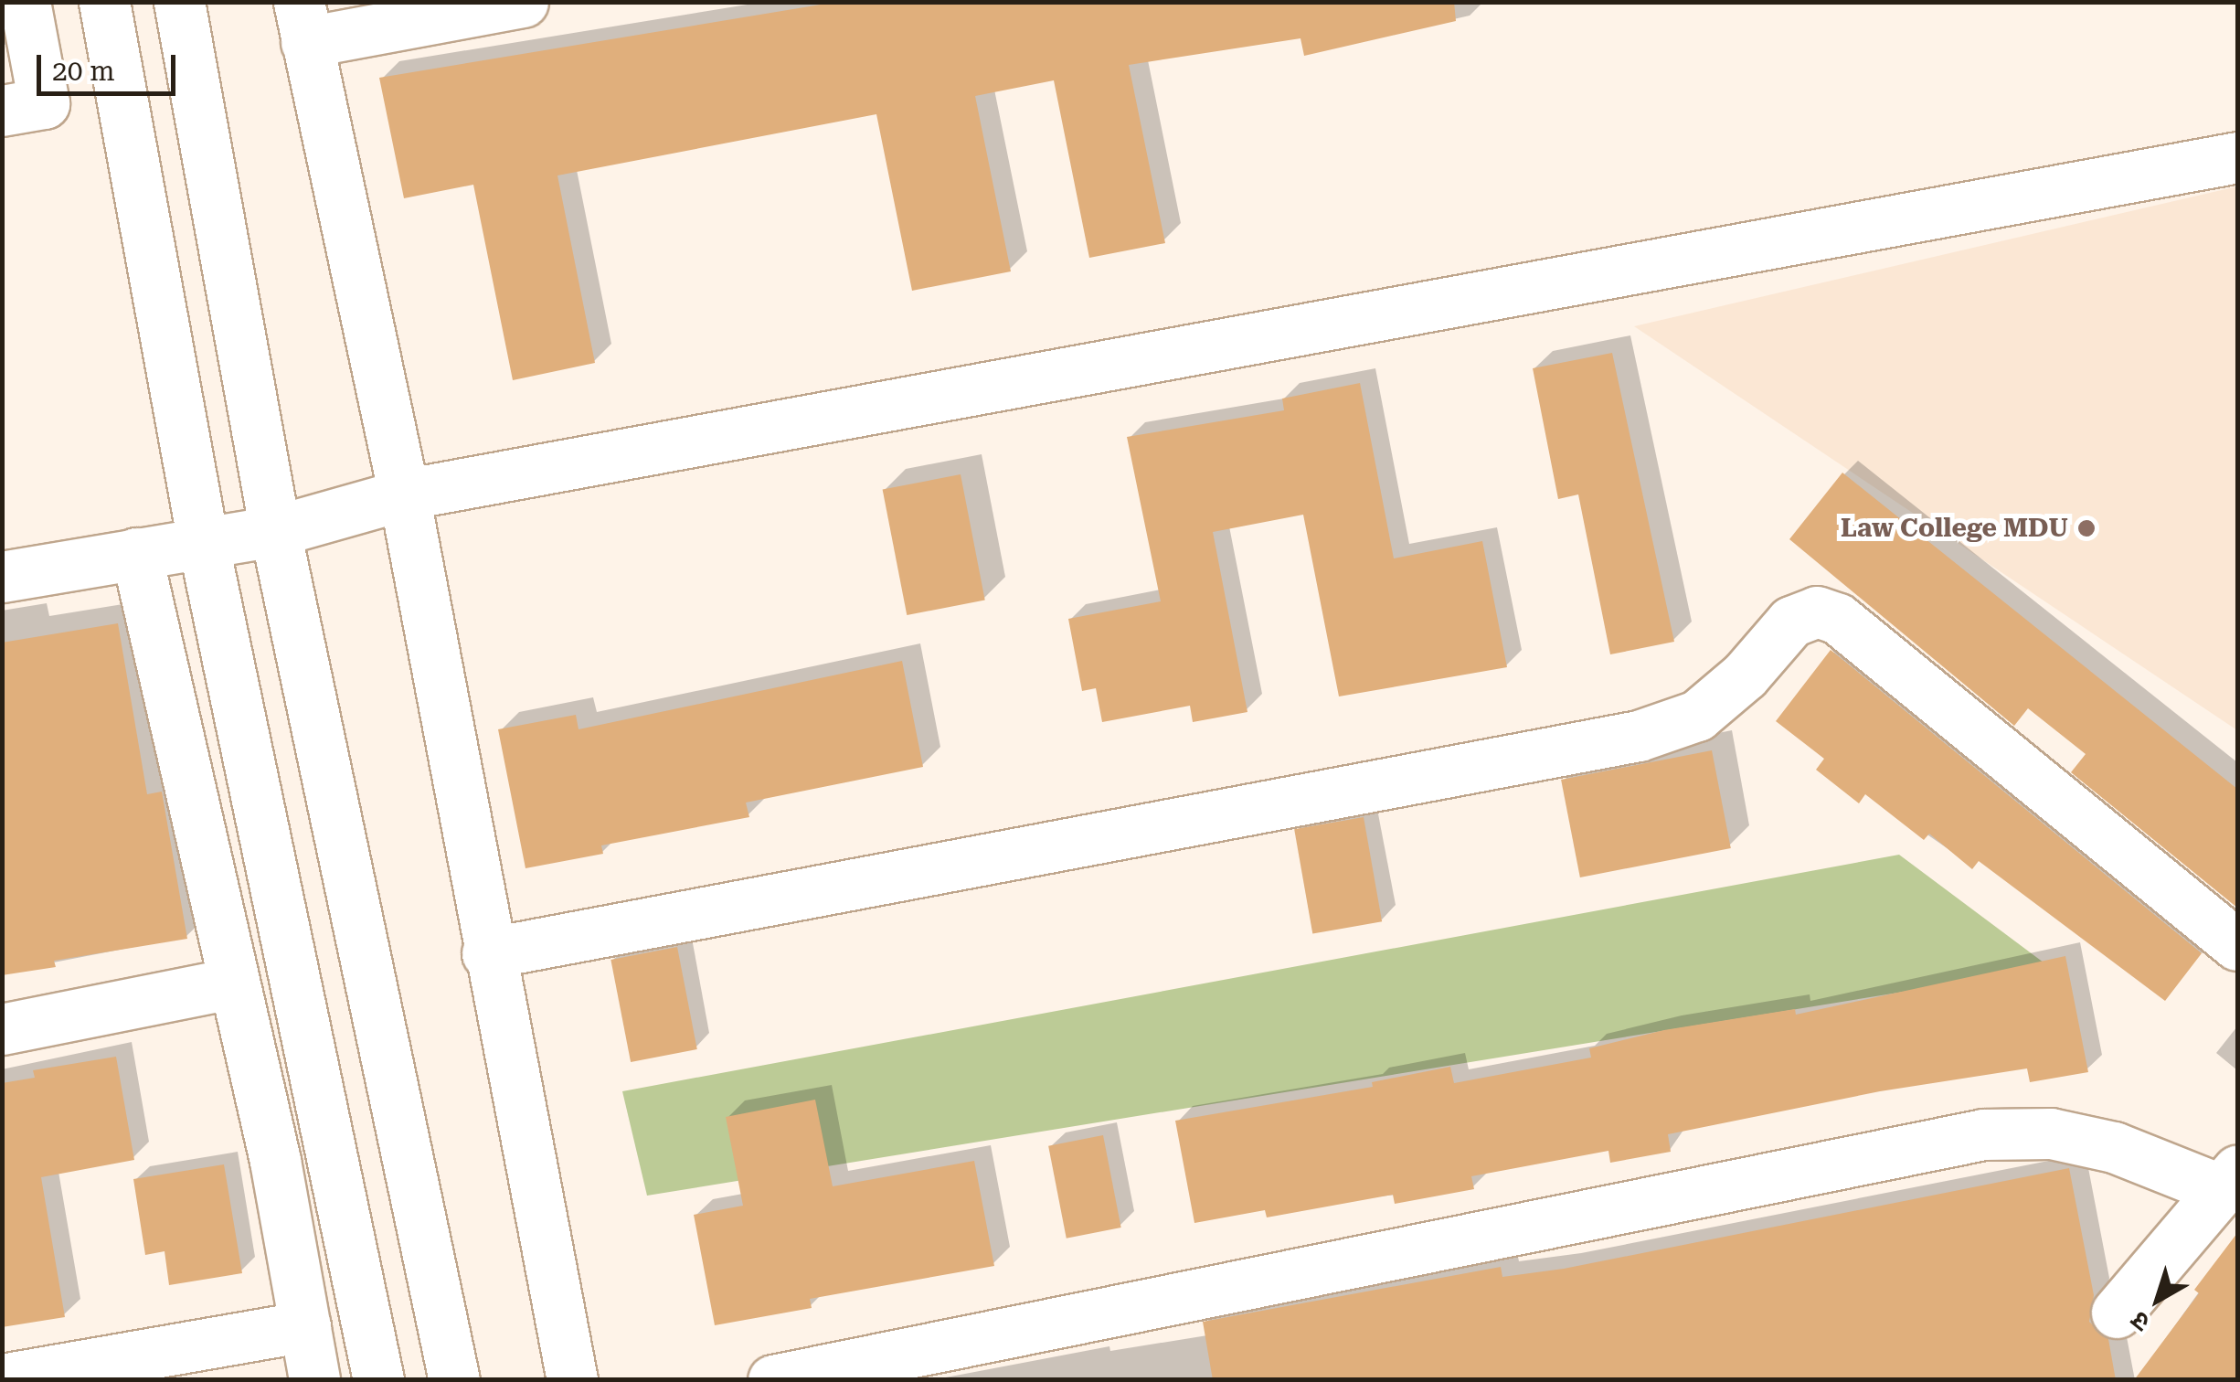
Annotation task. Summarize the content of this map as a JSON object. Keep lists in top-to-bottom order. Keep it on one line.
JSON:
{"places":["Law College MDU"],"scale_bar":"20 m","north":"bottom left"}
